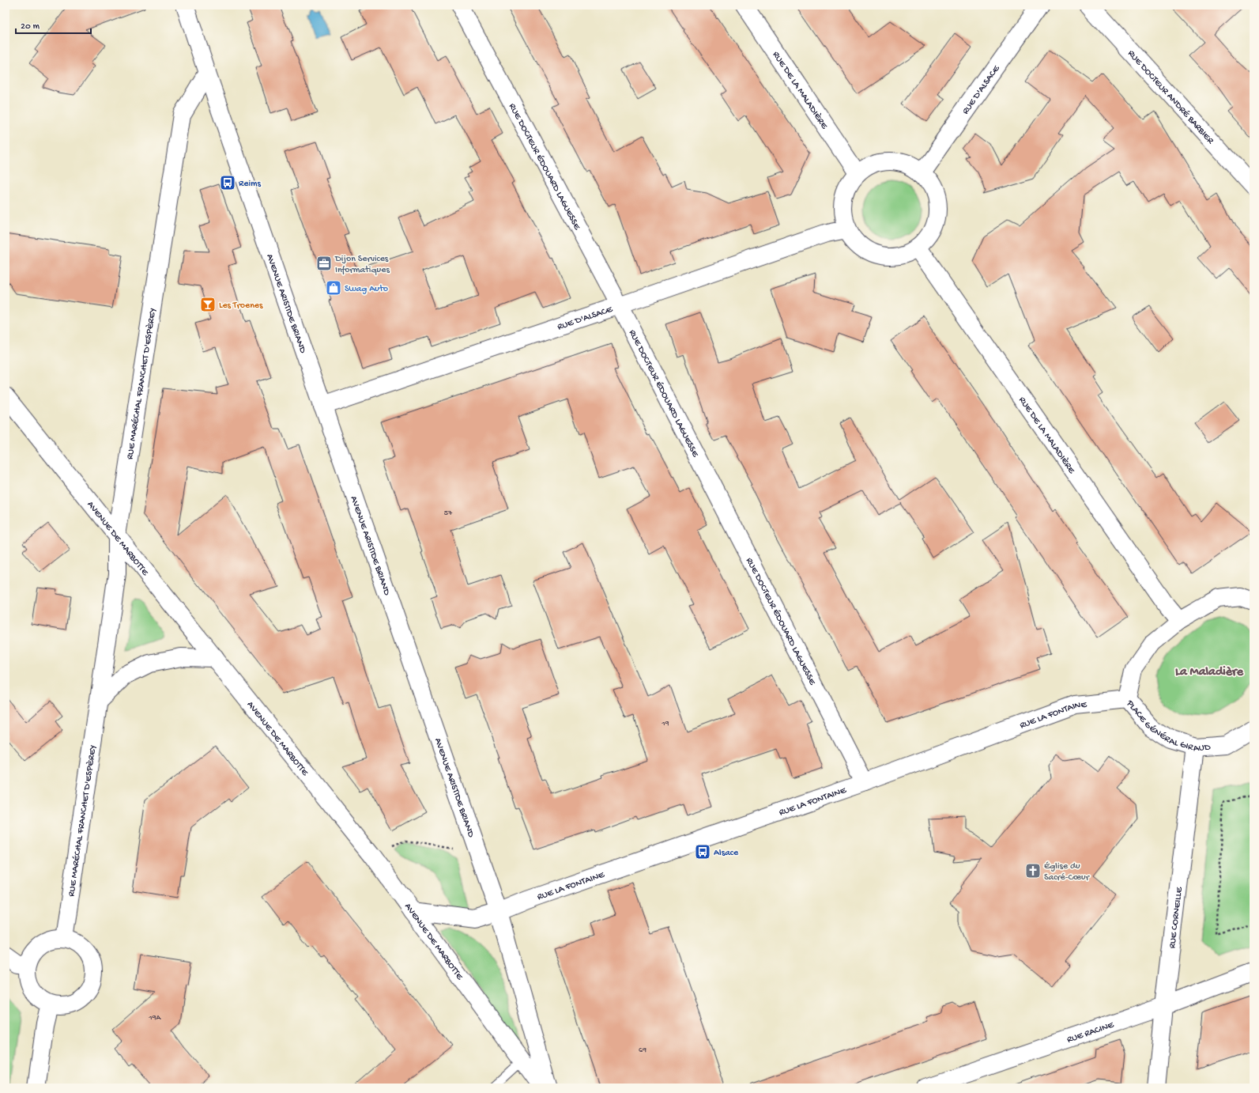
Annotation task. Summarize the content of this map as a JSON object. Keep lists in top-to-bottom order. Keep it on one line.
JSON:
{"streets":{"street":["RUE DE LA MALADIÈRE","RUE D'ALSACE","RUE DOCTEUR ANDRÉ BARBIER","RUE DOCTEUR ÉDOUARD LAGUESSE","AVENUE ARISTIDE BRIAND","RUE MARÉCHAL FRANCHET D'ESPÈREY","AVENUE DE MARBOTTE","RUE LA FONTAINE","PLACE GÉNÉRAL GIRAUD","RUE CORNEILLE","RUE RACINE"]},"crossings":[["RUE DE LA MALADIÈRE","RUE D'ALSACE"],["RUE DE LA MALADIÈRE","PLACE GÉNÉRAL GIRAUD"],["RUE D'ALSACE","RUE DOCTEUR ÉDOUARD LAGUESSE"],["RUE D'ALSACE","AVENUE ARISTIDE BRIAND"],["RUE DOCTEUR ÉDOUARD LAGUESSE","RUE LA FONTAINE"],["AVENUE ARISTIDE BRIAND","RUE MARÉCHAL FRANCHET D'ESPÈREY"],["AVENUE ARISTIDE BRIAND","RUE LA FONTAINE"],["RUE MARÉCHAL FRANCHET D'ESPÈREY","AVENUE DE MARBOTTE"],["AVENUE DE MARBOTTE","RUE LA FONTAINE"],["RUE LA FONTAINE","PLACE GÉNÉRAL GIRAUD"],["PLACE GÉNÉRAL GIRAUD","RUE CORNEILLE"],["RUE CORNEILLE","RUE RACINE"]],"districts":["La Maladière"],"places":{"bus stop":["Reims","Alsace"],"office":["Dijon Services Informatiques"],"shop":["Swag Auto"],"bar":["Les Troenes"],"church":["Église du Sacré-Cœur"]},"house_numbers":["57","19","19A","69"],"scale_bar":"20 m"}
